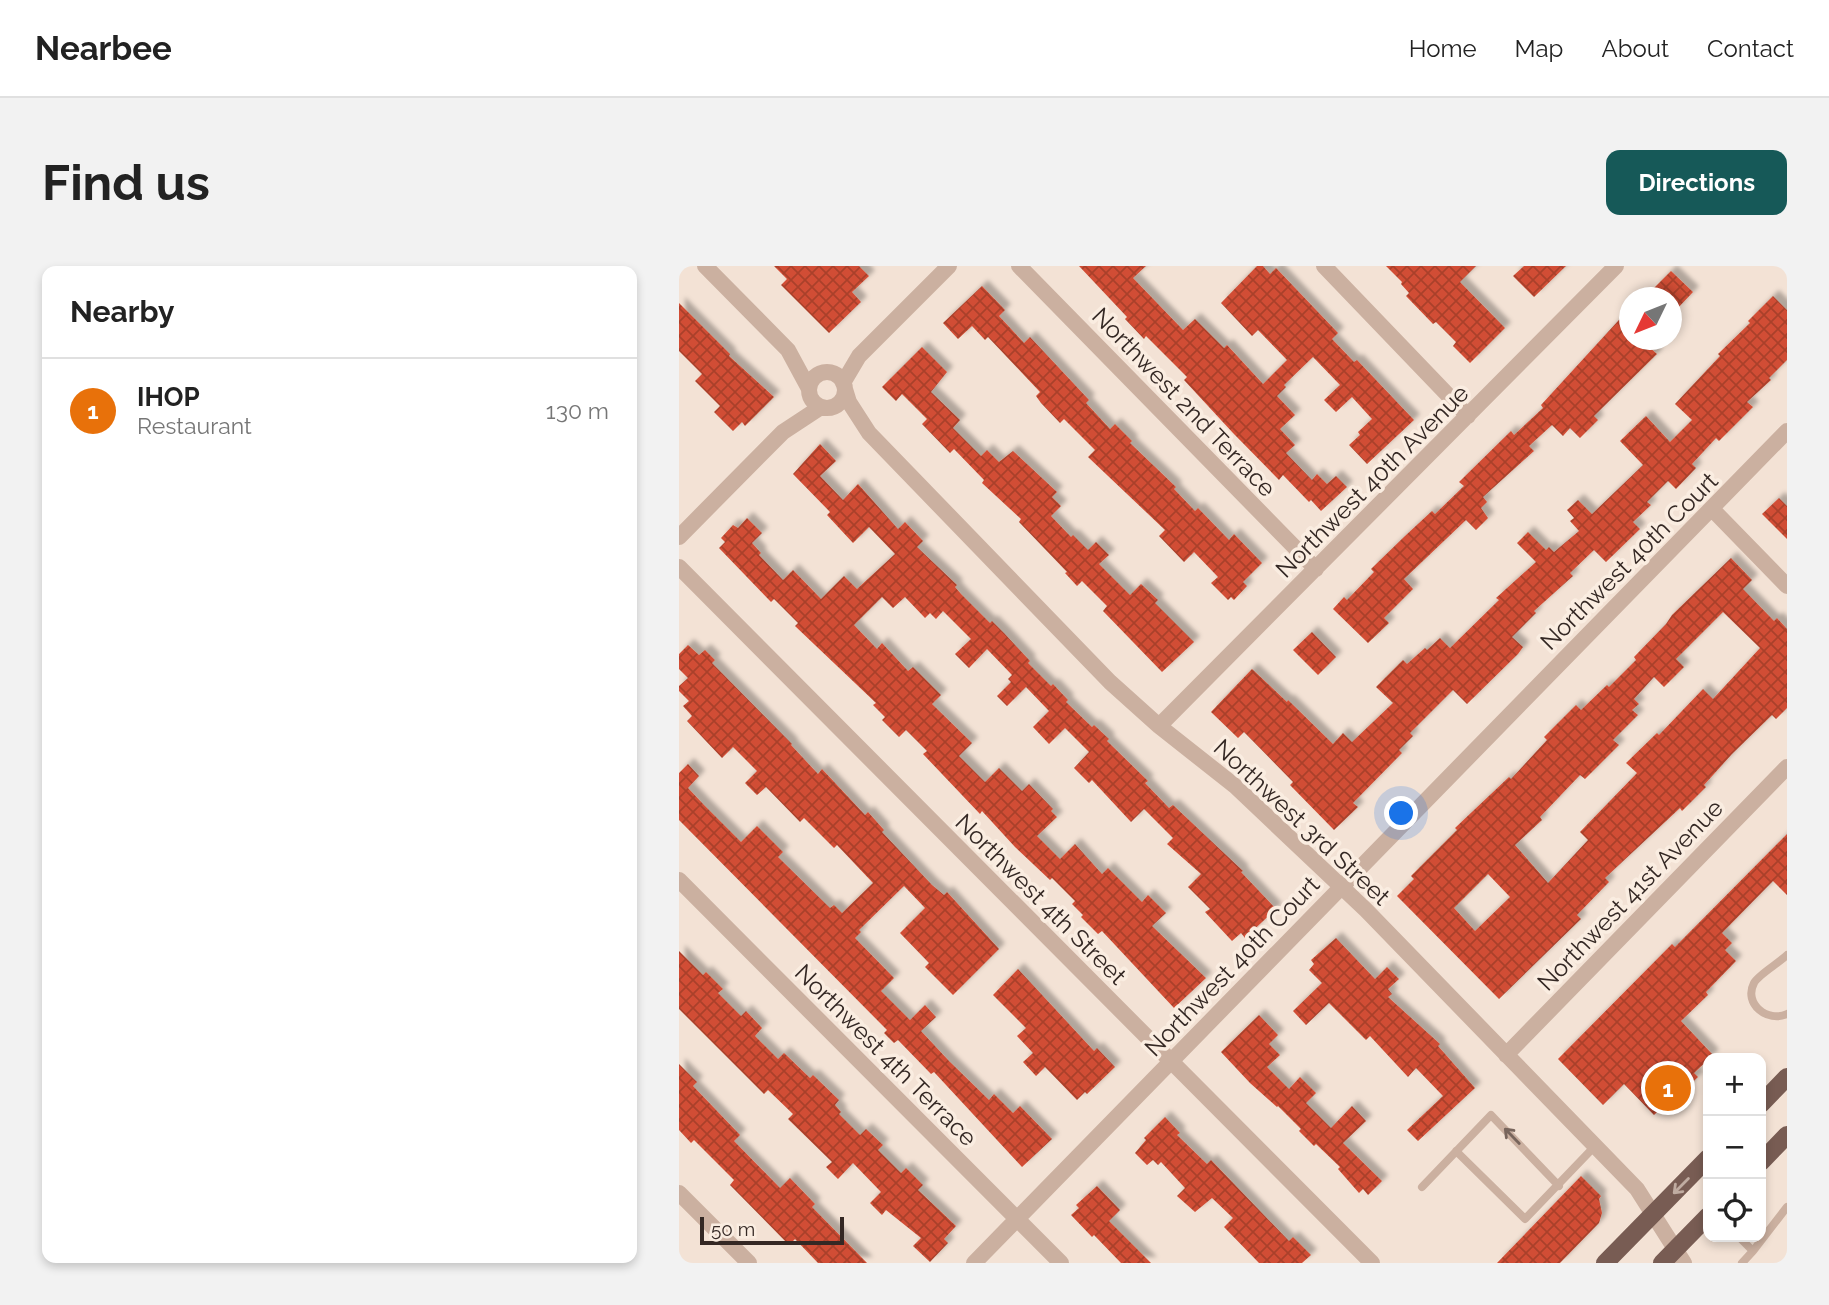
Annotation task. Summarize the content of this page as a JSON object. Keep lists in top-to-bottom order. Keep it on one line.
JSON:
{"streets":{"street":["Northwest 2nd Terrace","Northwest 40th Avenue","Northwest 40th Court","Northwest 3rd Street","Northwest 41st Avenue","Northwest 4th Street","Northwest 4th Terrace"]},"crossings":[["Northwest 2nd Terrace","Northwest 40th Avenue"],["Northwest 40th Avenue","Northwest 3rd Street"],["Northwest 40th Court","Northwest 3rd Street"],["Northwest 40th Court","Northwest 4th Street"],["Northwest 40th Court","Northwest 4th Terrace"],["Northwest 3rd Street","Northwest 41st Avenue"]],"scale_bar":"50 m","north":"bottom left","page":{"header":"Nearbee","nav":["Home","Map","About","Contact"],"buttons":"Directions","title":"Find us","heading":"Nearby","list":[{"mark":"1","name":"IHOP","note":"Restaurant","value":"130 m"}],"map_buttons":["+","−"],"pins":"1","scale":"50 m"}}
